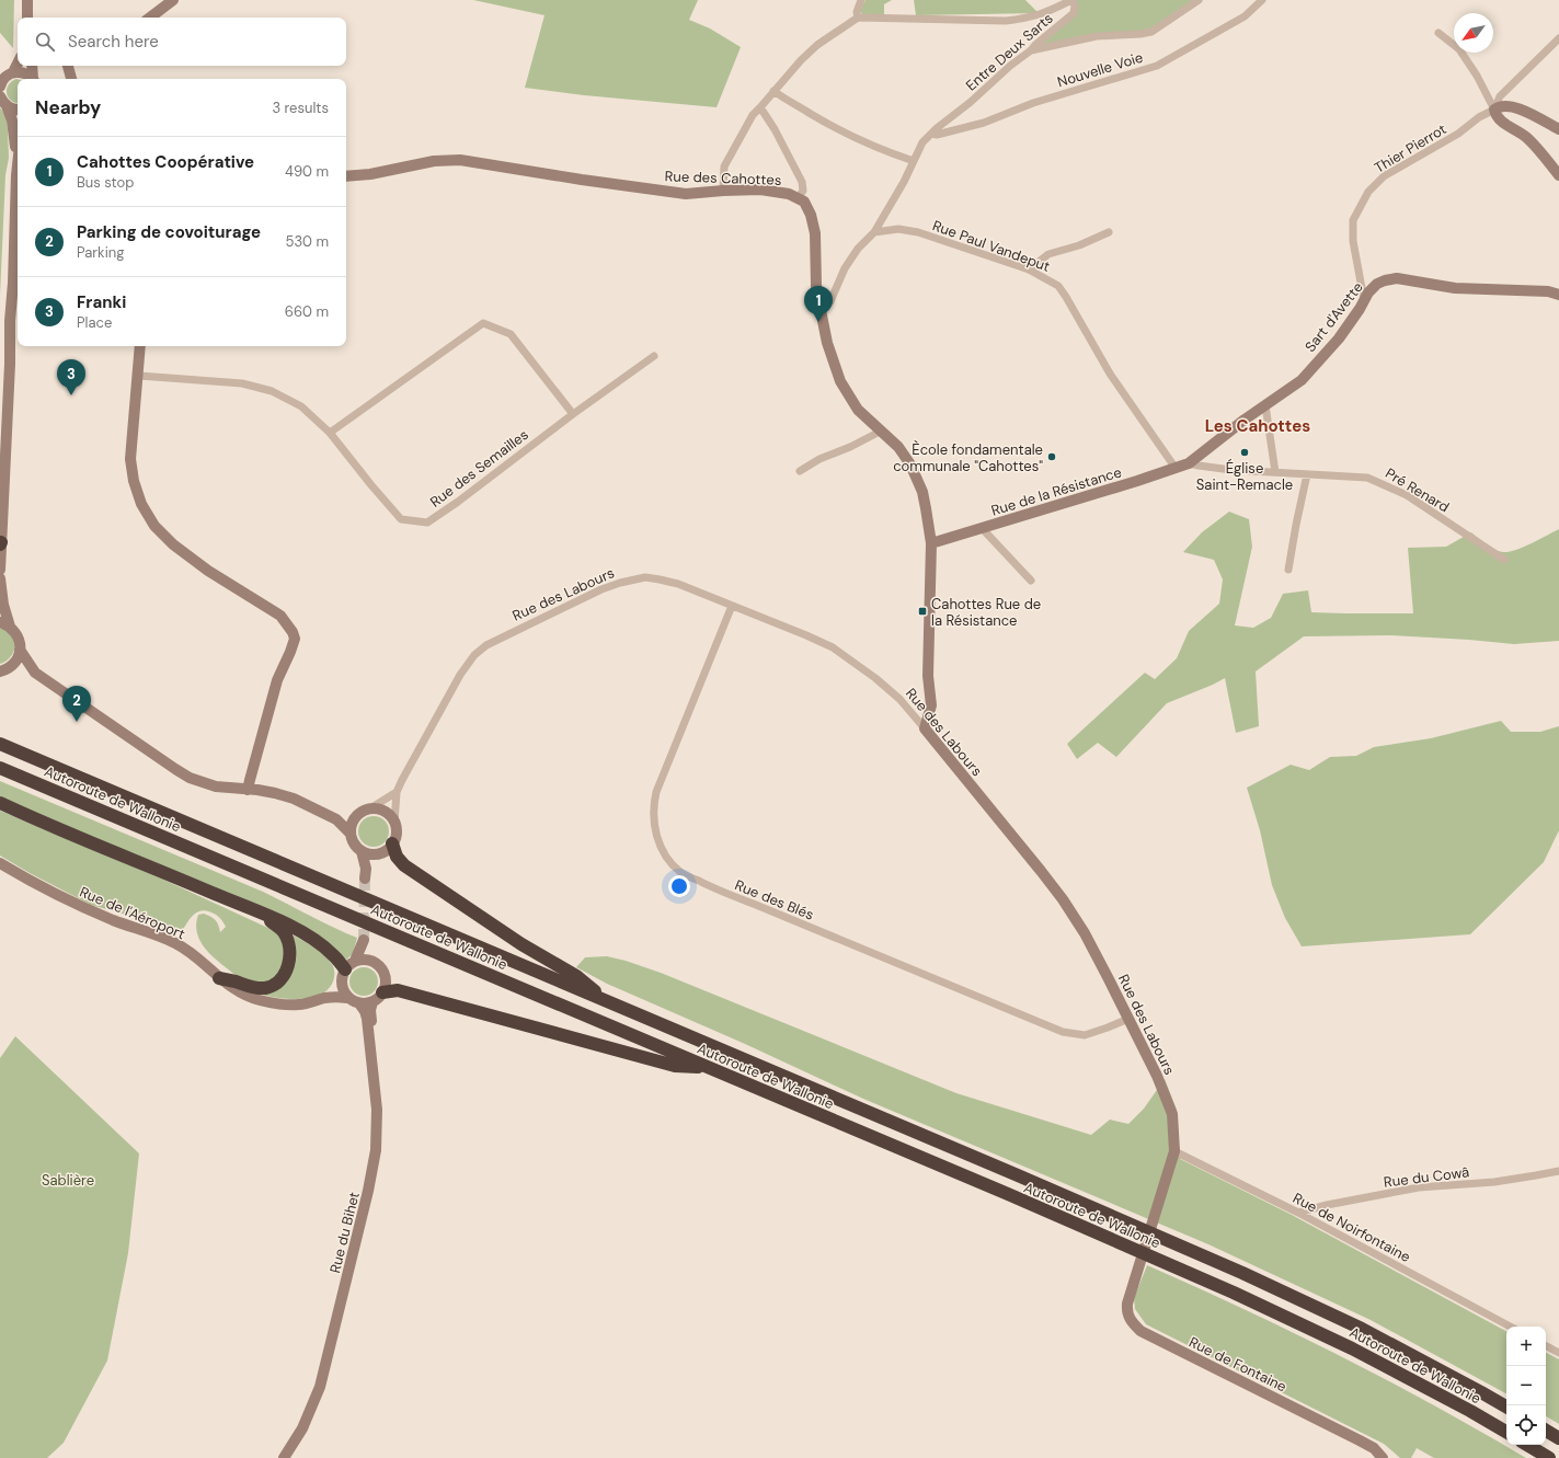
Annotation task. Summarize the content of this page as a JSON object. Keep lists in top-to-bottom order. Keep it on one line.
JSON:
{"streets":{"highway":["Autoroute de Wallonie"],"street":["Entre Deux Sarts","Nouvelle Voie","Thier Pierrot","Rue des Cahottes","Rue Paul Vandeput","Sart d'Avette","Rue des Semailles","Pré Renard","Rue de la Résistance","Rue des Labours","Rue des Blés","Rue de l'Aéroport","Rue du Cowâ","Rue de Noirfontaine","Rue du Bihet","Rue de Fontaine"]},"crossings":[["Entre Deux Sarts","Nouvelle Voie"],["Entre Deux Sarts","Rue Paul Vandeput"],["Thier Pierrot","Sart d'Avette"],["Rue des Cahottes","Rue de la Résistance"],["Rue des Cahottes","Rue des Labours"],["Rue Paul Vandeput","Rue de la Résistance"],["Sart d'Avette","Pré Renard"],["Sart d'Avette","Rue de la Résistance"],["Pré Renard","Rue de la Résistance"],["Rue des Labours","Rue des Blés"],["Rue des Labours","Rue de Noirfontaine"],["Rue des Labours","Rue de Fontaine"],["Rue de l'Aéroport","Rue du Bihet"],["Rue du Cowâ","Rue de Noirfontaine"]],"districts":["Les Cahottes"],"parks":["Sablière"],"places":{"other":["Église Saint-Remacle","Ècole fondamentale communale \"Cahottes\""],"transit":["Cahottes Rue de la Résistance"]},"north":"bottom left","page":{"search":"Search here","heading":["Nearby","3 results"],"list":[{"mark":"1","name":"Cahottes Coopérative","note":"Bus stop","value":"490 m"},{"mark":"2","name":"Parking de covoiturage","note":"Parking","value":"530 m"},{"mark":"3","name":"Franki","note":"Place","value":"660 m"}],"pins":["1","3","2"],"map_buttons":["+","−"]}}
